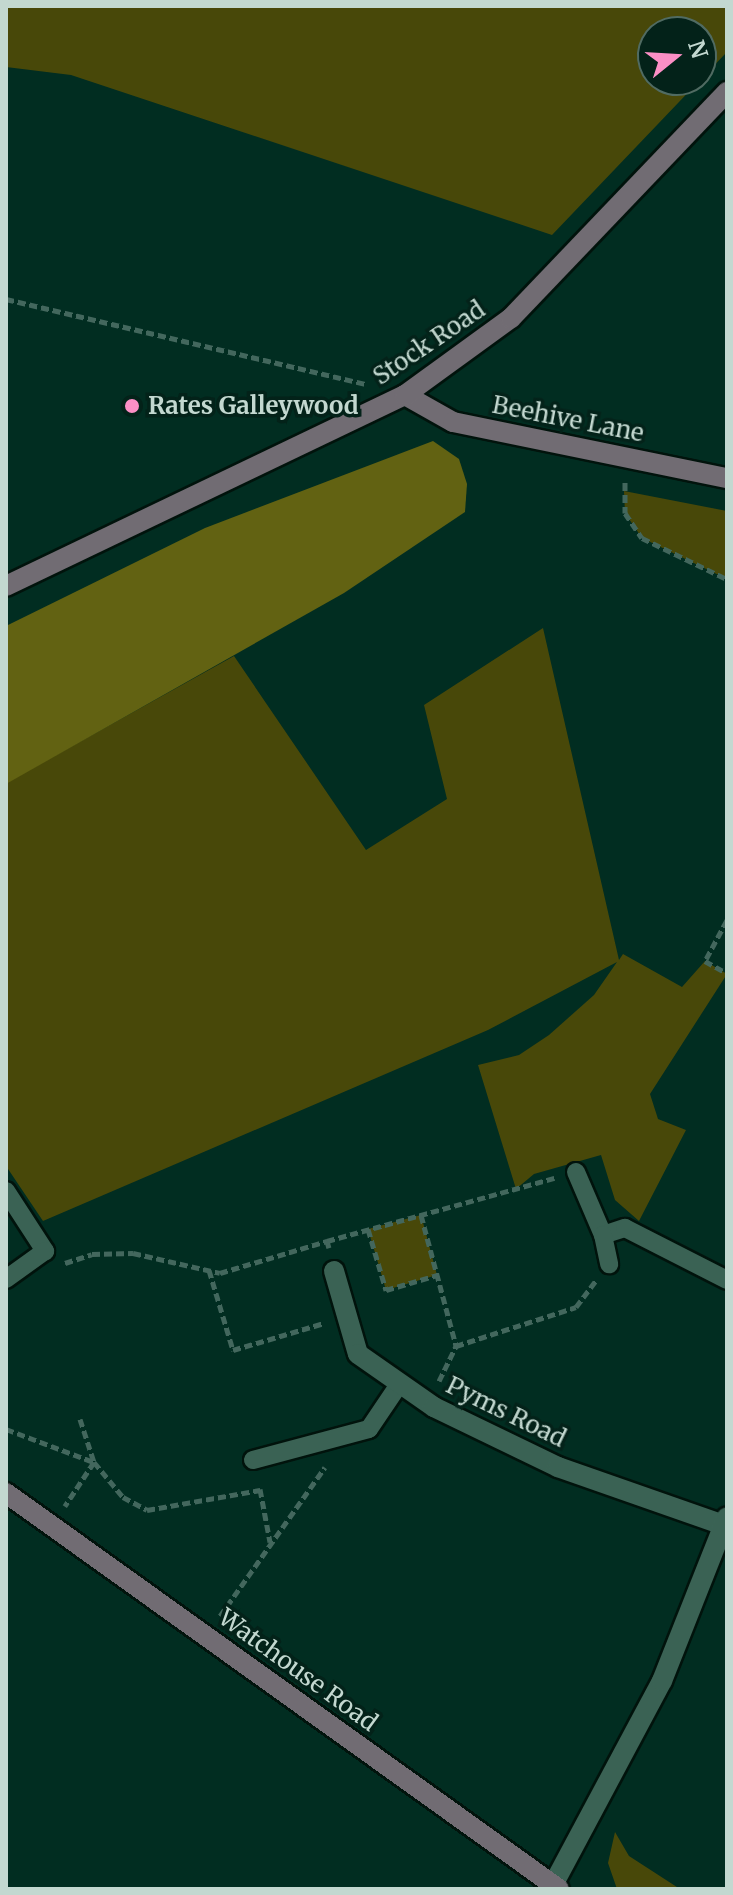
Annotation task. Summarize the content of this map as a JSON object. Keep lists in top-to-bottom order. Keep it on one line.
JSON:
{"streets":{"main road":["Stock Road","Beehive Lane","Watchouse Road"],"street":["Pyms Road"]},"crossings":[["Stock Road","Beehive Lane"],["Pyms Road","Watchouse Road"]],"places":["Rates Galleywood"],"north":"right"}
